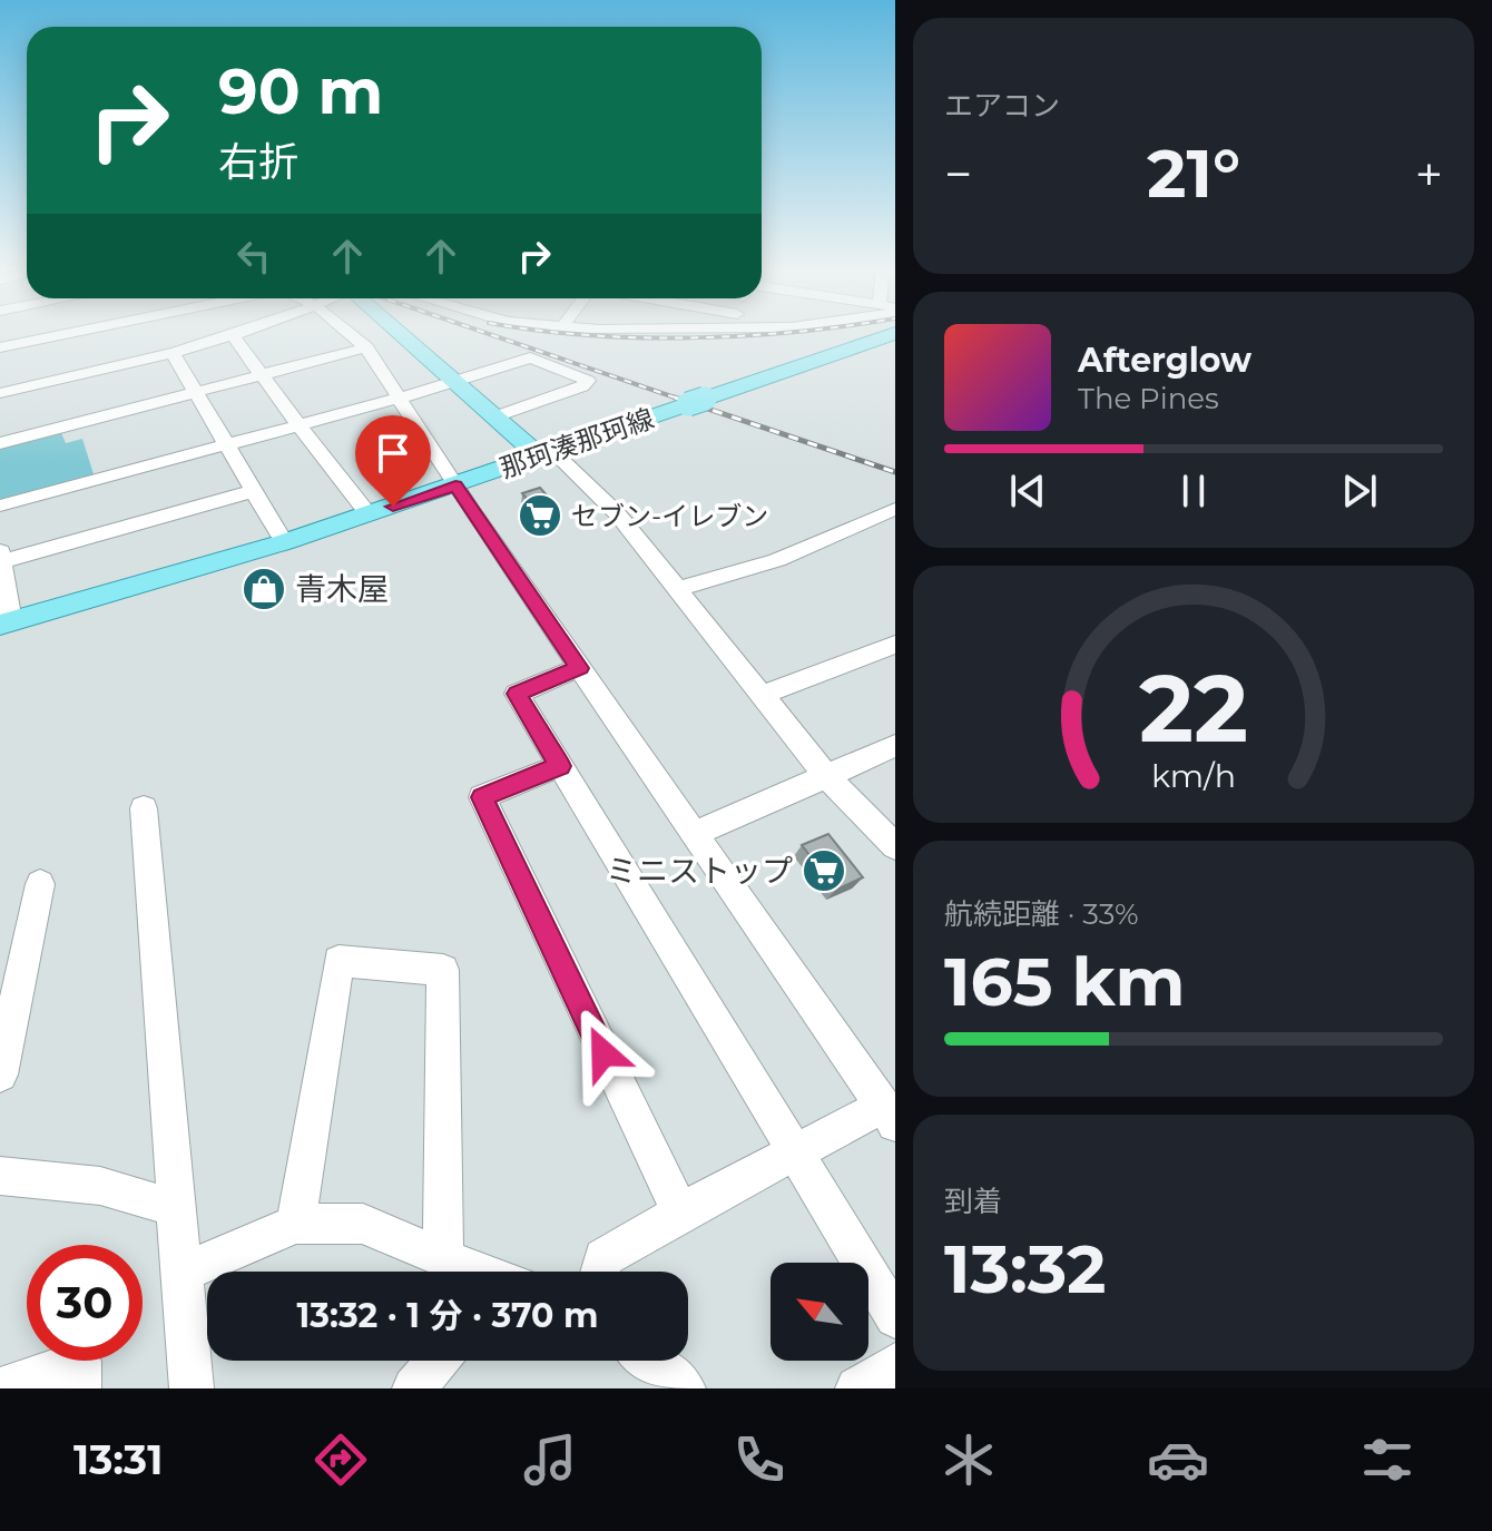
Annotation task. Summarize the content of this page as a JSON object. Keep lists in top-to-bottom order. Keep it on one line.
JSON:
{"streets":{"main road":["那珂湊那珂線"]},"places":{"supermarket":["セブン-イレブン","ミニストップ"],"shop":["青木屋"]},"north":"top left","page":{"tile":["エアコン",["航続距離 · 33%","165 km"],["到着","13:32"]],"turn":["90 m","右折"],"heat":["−","21°","+"],"song":["Afterglow","The Pines"],"limit":"30","trip":"13:32 · 1 分 · 370 m","tabs":"13:31","gauge":["22","km/h"]}}
